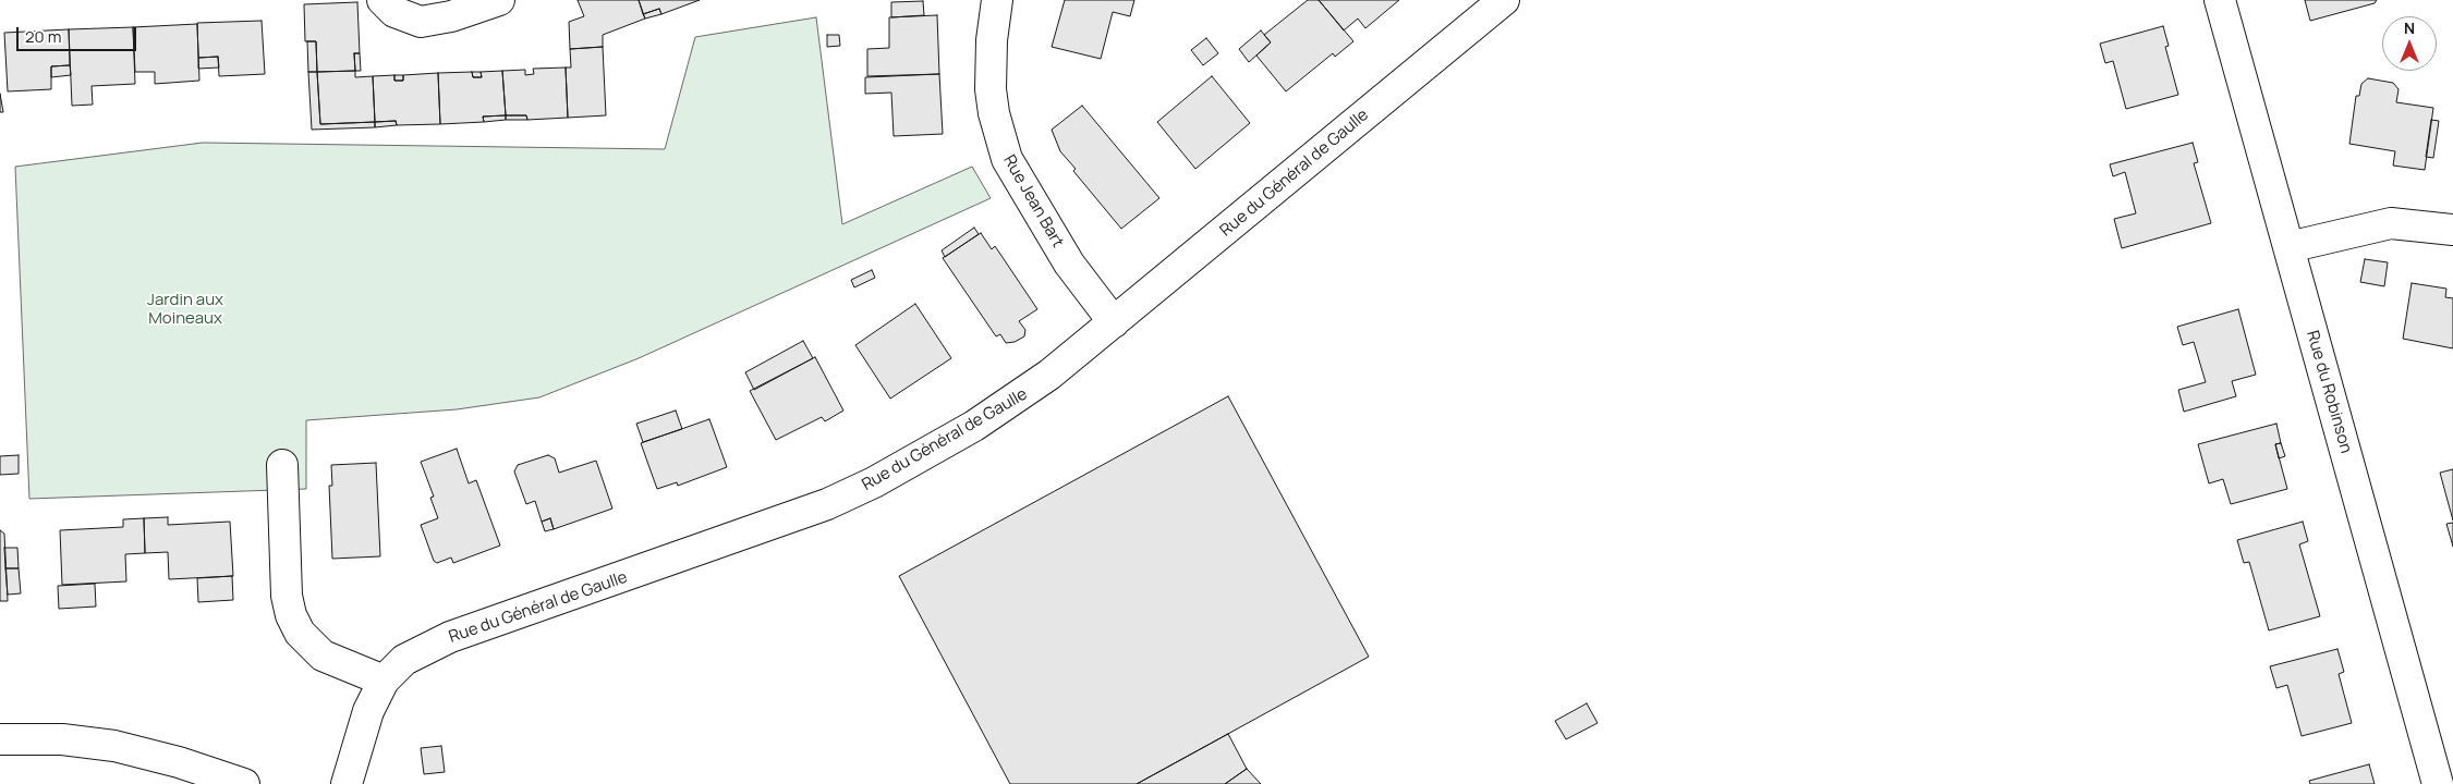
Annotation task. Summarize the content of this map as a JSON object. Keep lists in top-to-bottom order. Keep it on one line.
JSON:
{"streets":{"street":["Rue du Général de Gaulle","Rue Jean Bart","Rue du Robinson"]},"crossings":[["Rue du Général de Gaulle","Rue Jean Bart"]],"parks":["Jardin aux Moineaux"],"scale_bar":"20 m","north":"top"}
